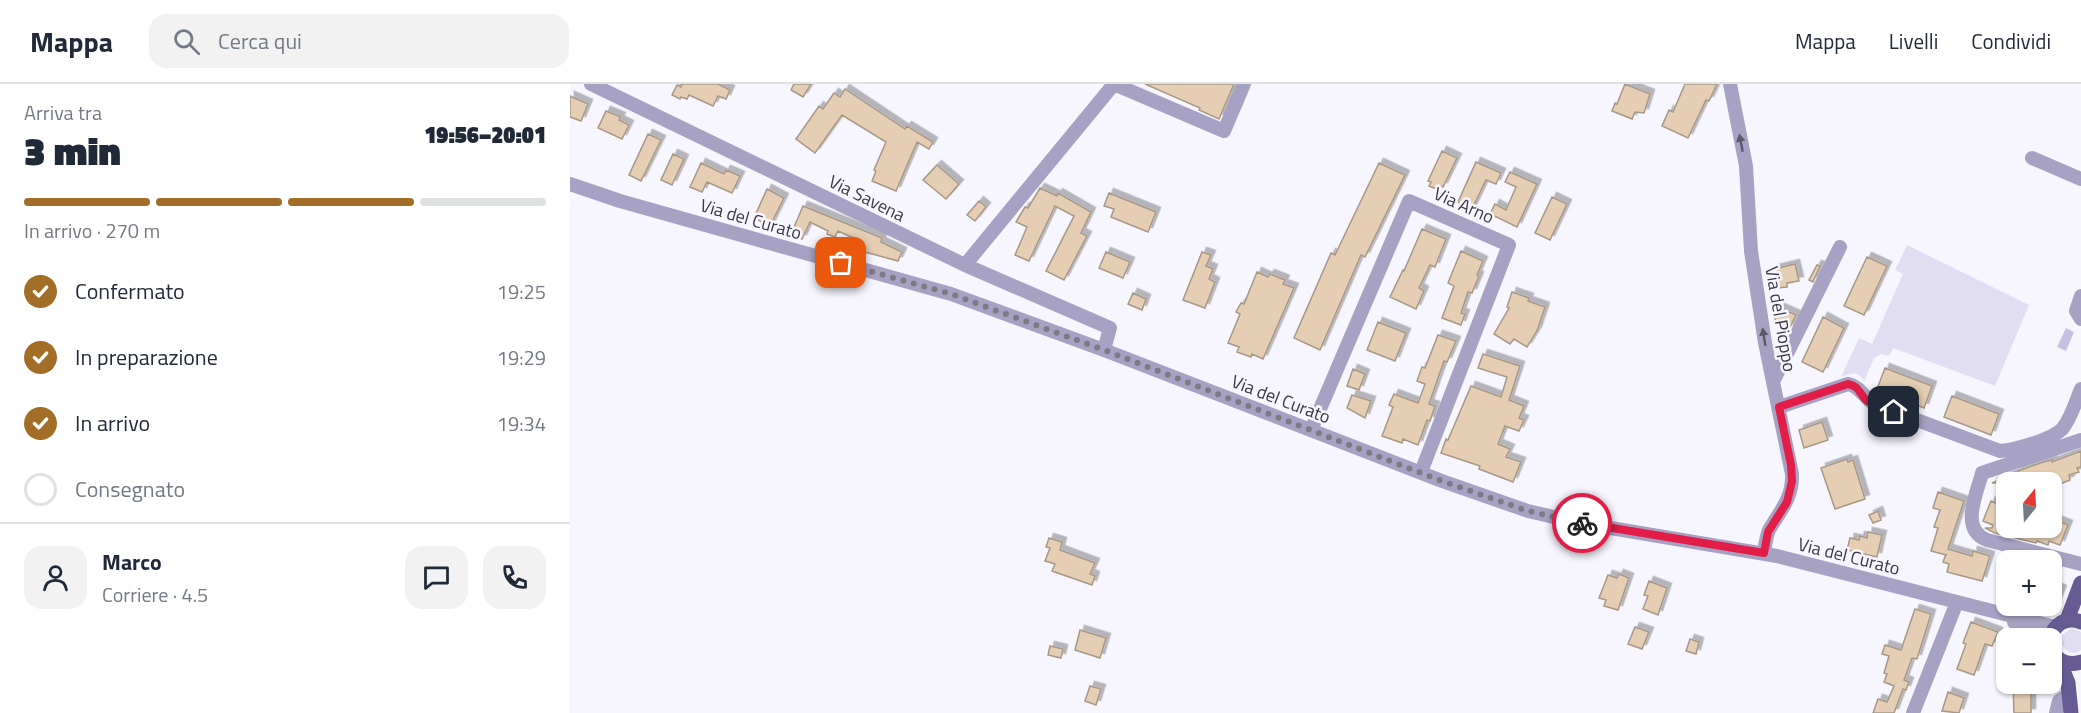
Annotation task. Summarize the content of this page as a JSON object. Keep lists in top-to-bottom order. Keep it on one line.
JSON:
{"streets":{"street":["Via Savena","Via Arno","Via del Curato","Via del Pioppo"]},"crossings":[["Via Savena","Via del Curato"],["Via Arno","Via del Curato"],["Via del Curato","Via del Pioppo"]],"one_way":["Via del Pioppo"],"north":"top","page":{"header":"Mappa","search":"Cerca qui","nav":["Mappa","Livelli","Condividi"],"heading":["3 min","Arriva tra","19:56–20:01"],"panel":["Marco","Corriere · 4.5"],"bar":"In arrivo · 270 m","list":[["Confermato","19:25"],["In preparazione","19:29"],["In arrivo","19:34"],"Consegnato"],"map_buttons":["+","−"]}}
